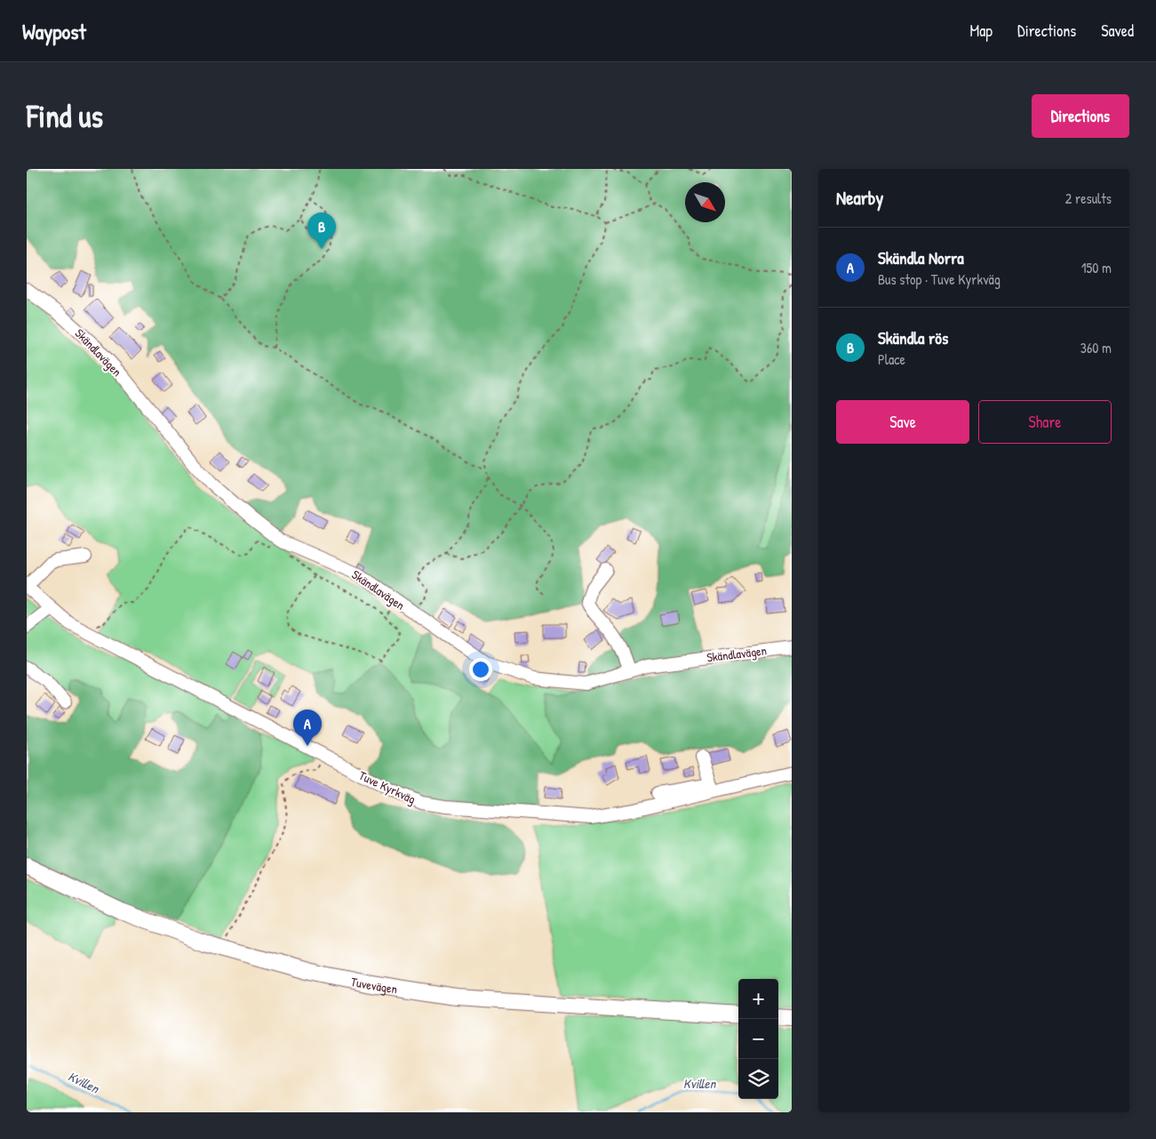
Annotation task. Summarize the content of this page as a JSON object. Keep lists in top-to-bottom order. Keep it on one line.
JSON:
{"streets":{"main road":["Tuvevägen"],"street":["Skändlavägen","Tuve Kyrkväg"]},"water":["Kvillen"],"north":"bottom right","page":{"header":"Waypost","nav":["Map","Directions","Saved"],"buttons":["Directions",["Save","Share"]],"title":"Find us","heading":["Nearby","2 results"],"pins":["B","A"],"list":[{"mark":"A","name":"Skändla Norra","note":"Bus stop · Tuve Kyrkväg","value":"150 m"},{"mark":"B","name":"Skändla rös","note":"Place","value":"360 m"}],"map_buttons":["+","−"]}}
